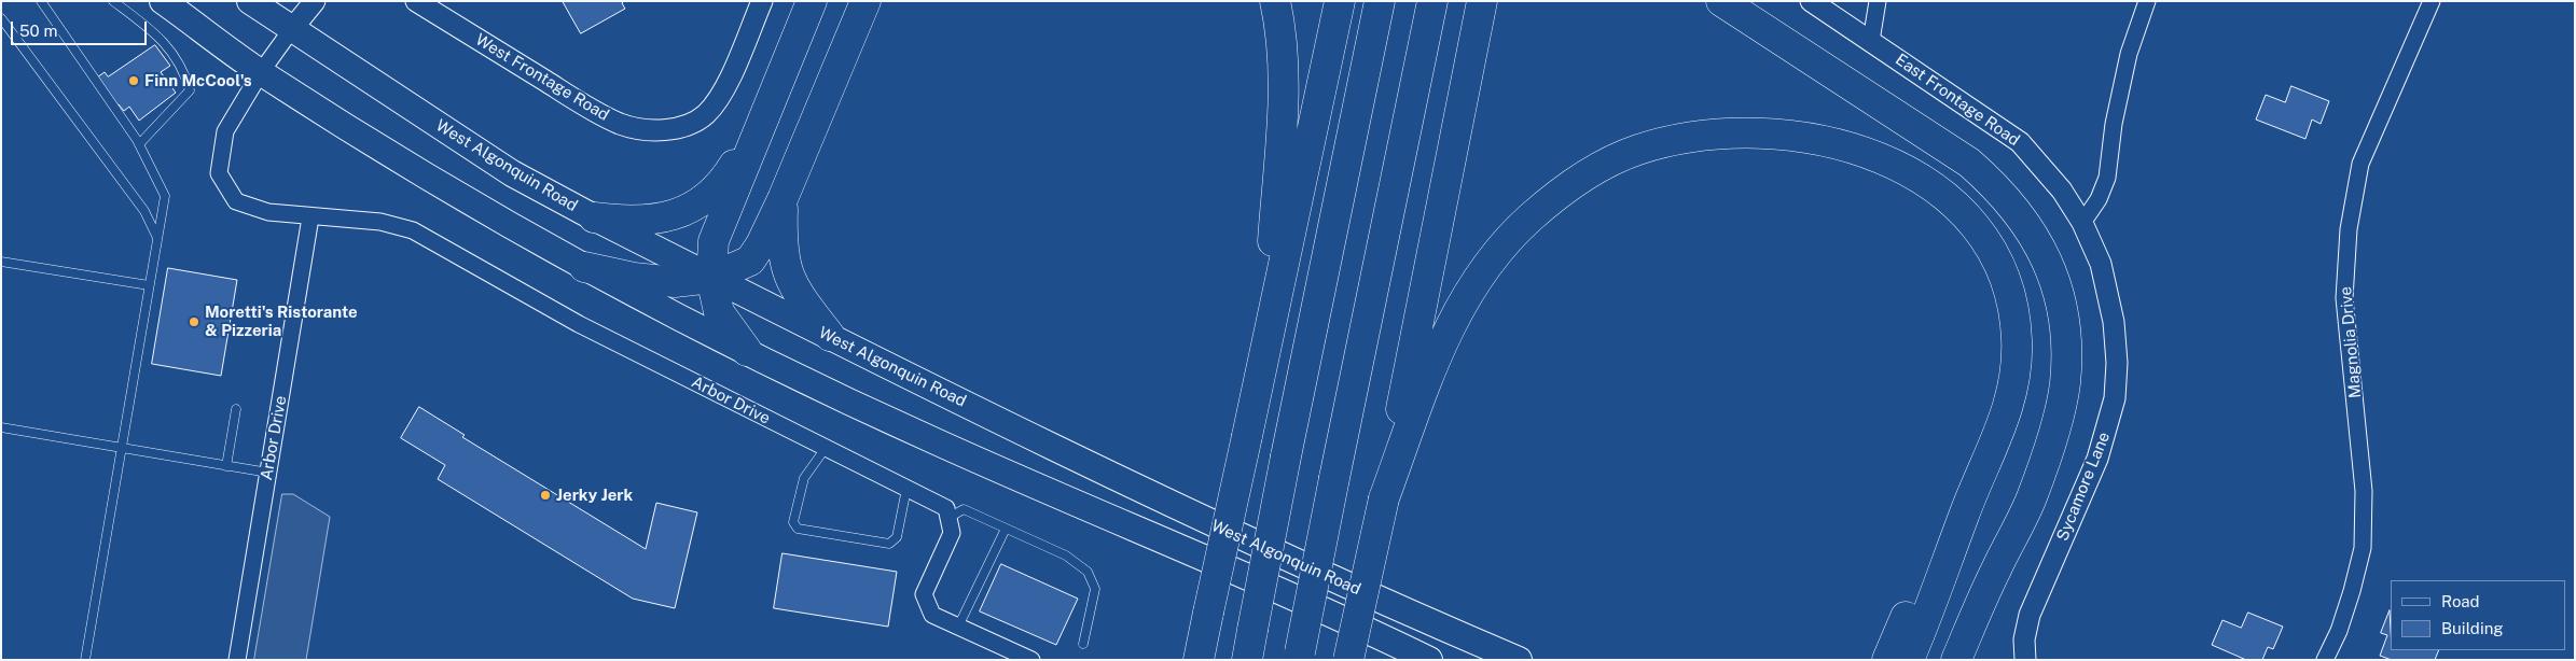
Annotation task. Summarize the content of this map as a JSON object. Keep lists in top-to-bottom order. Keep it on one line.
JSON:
{"streets":{"main road":["West Algonquin Road"],"street":["West Frontage Road","East Frontage Road","Magnolia Drive","Arbor Drive","Sycamore Lane"]},"crossings":[["East Frontage Road","Sycamore Lane"],["West Algonquin Road","Arbor Drive"]],"places":["Finn McCool's","Moretti's Ristorante & Pizzeria","Jerky Jerk"],"legend":["Road","Building"],"scale_bar":"50 m"}
